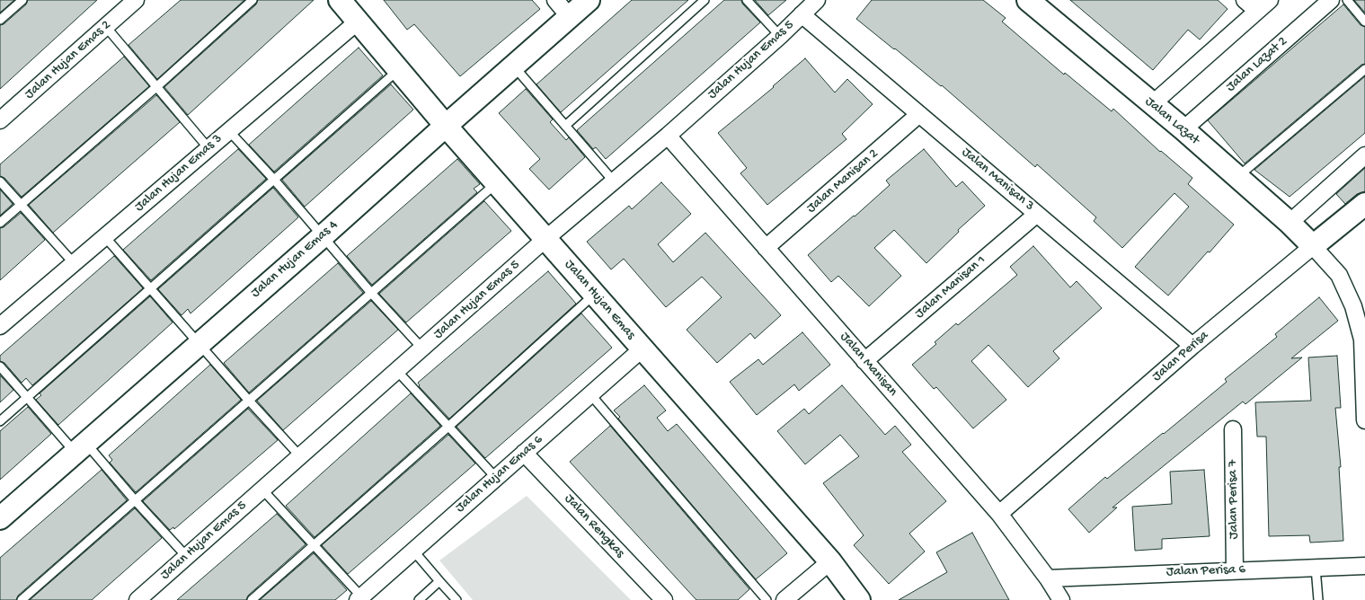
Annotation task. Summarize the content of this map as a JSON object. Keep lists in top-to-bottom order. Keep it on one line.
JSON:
{"streets":{"street":["Jalan Hujan Emas 2","Jalan Hujan Emas 5","Jalan Lazat 2","Jalan Lazat","Jalan Hujan Emas 3","Jalan Manisan 3","Jalan Manisan 2","Jalan Hujan Emas 4","Jalan Manisan 1","Jalan Hujan Emas","Jalan Perisa","Jalan Manisan","Jalan Hujan Emas 6","Jalan Perisa 7","Jalan Rengkas","Jalan Perisa 6"]},"crossings":[["Jalan Hujan Emas 5","Jalan Manisan 3"],["Jalan Hujan Emas 5","Jalan Hujan Emas"],["Jalan Hujan Emas 5","Jalan Manisan"],["Jalan Lazat 2","Jalan Lazat"],["Jalan Lazat","Jalan Perisa"],["Jalan Hujan Emas 3","Jalan Hujan Emas"],["Jalan Manisan 3","Jalan Manisan 2"],["Jalan Manisan 3","Jalan Manisan 1"],["Jalan Manisan 3","Jalan Perisa"],["Jalan Manisan 2","Jalan Manisan"],["Jalan Hujan Emas 4","Jalan Hujan Emas"],["Jalan Manisan 1","Jalan Manisan"],["Jalan Hujan Emas","Jalan Hujan Emas 6"],["Jalan Perisa","Jalan Manisan"],["Jalan Manisan","Jalan Perisa 6"],["Jalan Hujan Emas 6","Jalan Rengkas"],["Jalan Perisa 7","Jalan Perisa 6"]]}
